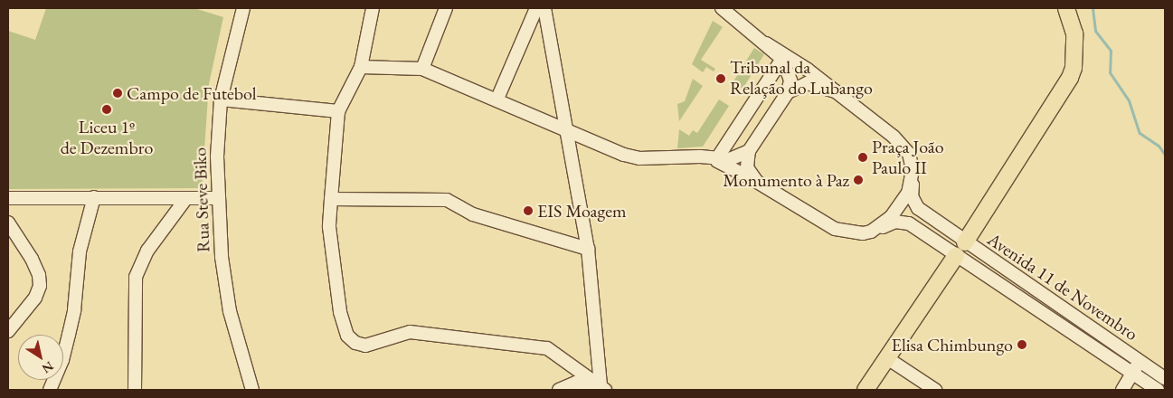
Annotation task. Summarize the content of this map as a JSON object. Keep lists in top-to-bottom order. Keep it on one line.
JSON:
{"streets":{"street":["Rua Steve Biko","Avenida 11 de Novembro"]},"places":["Tribunal da Relação do Lubango","Campo de Futebol","Liceu 1º de Dezembro","Praça João Paulo II","Monumento à Paz","EIS Moagem","Elisa Chimbungo"],"north":"bottom right"}
